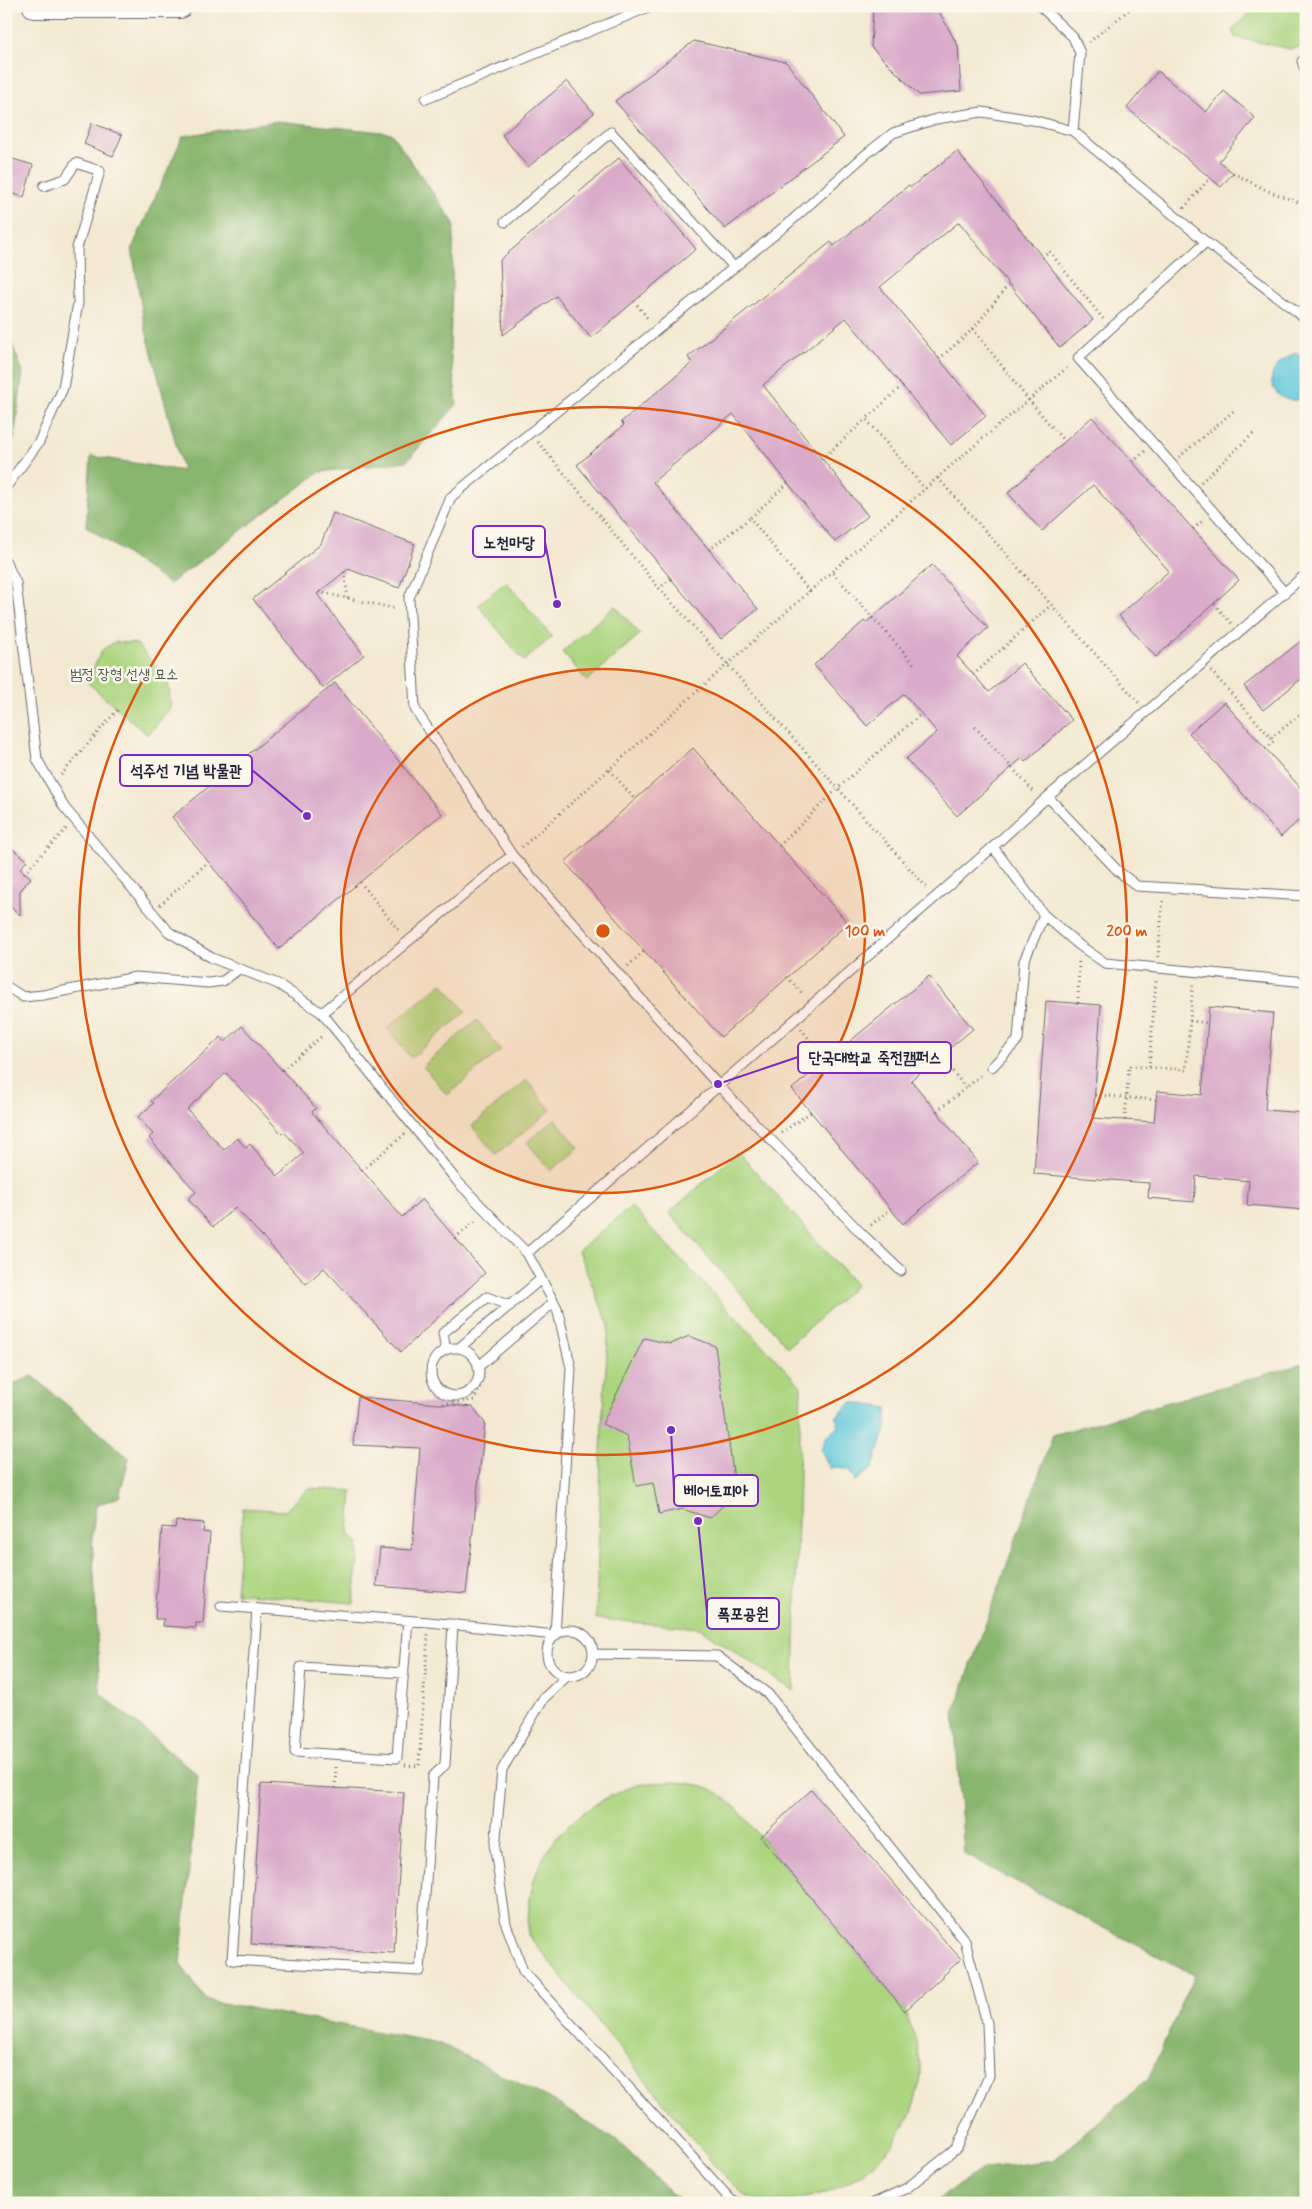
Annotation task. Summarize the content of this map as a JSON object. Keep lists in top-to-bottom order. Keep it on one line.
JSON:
{"parks":["범정 장형 선생 묘소"],"places":["노천마당","석주선 기념 박물관","단국대학교 죽전캠퍼스","베어토피아","폭포공원"],"rings":["100 m","200 m"]}
